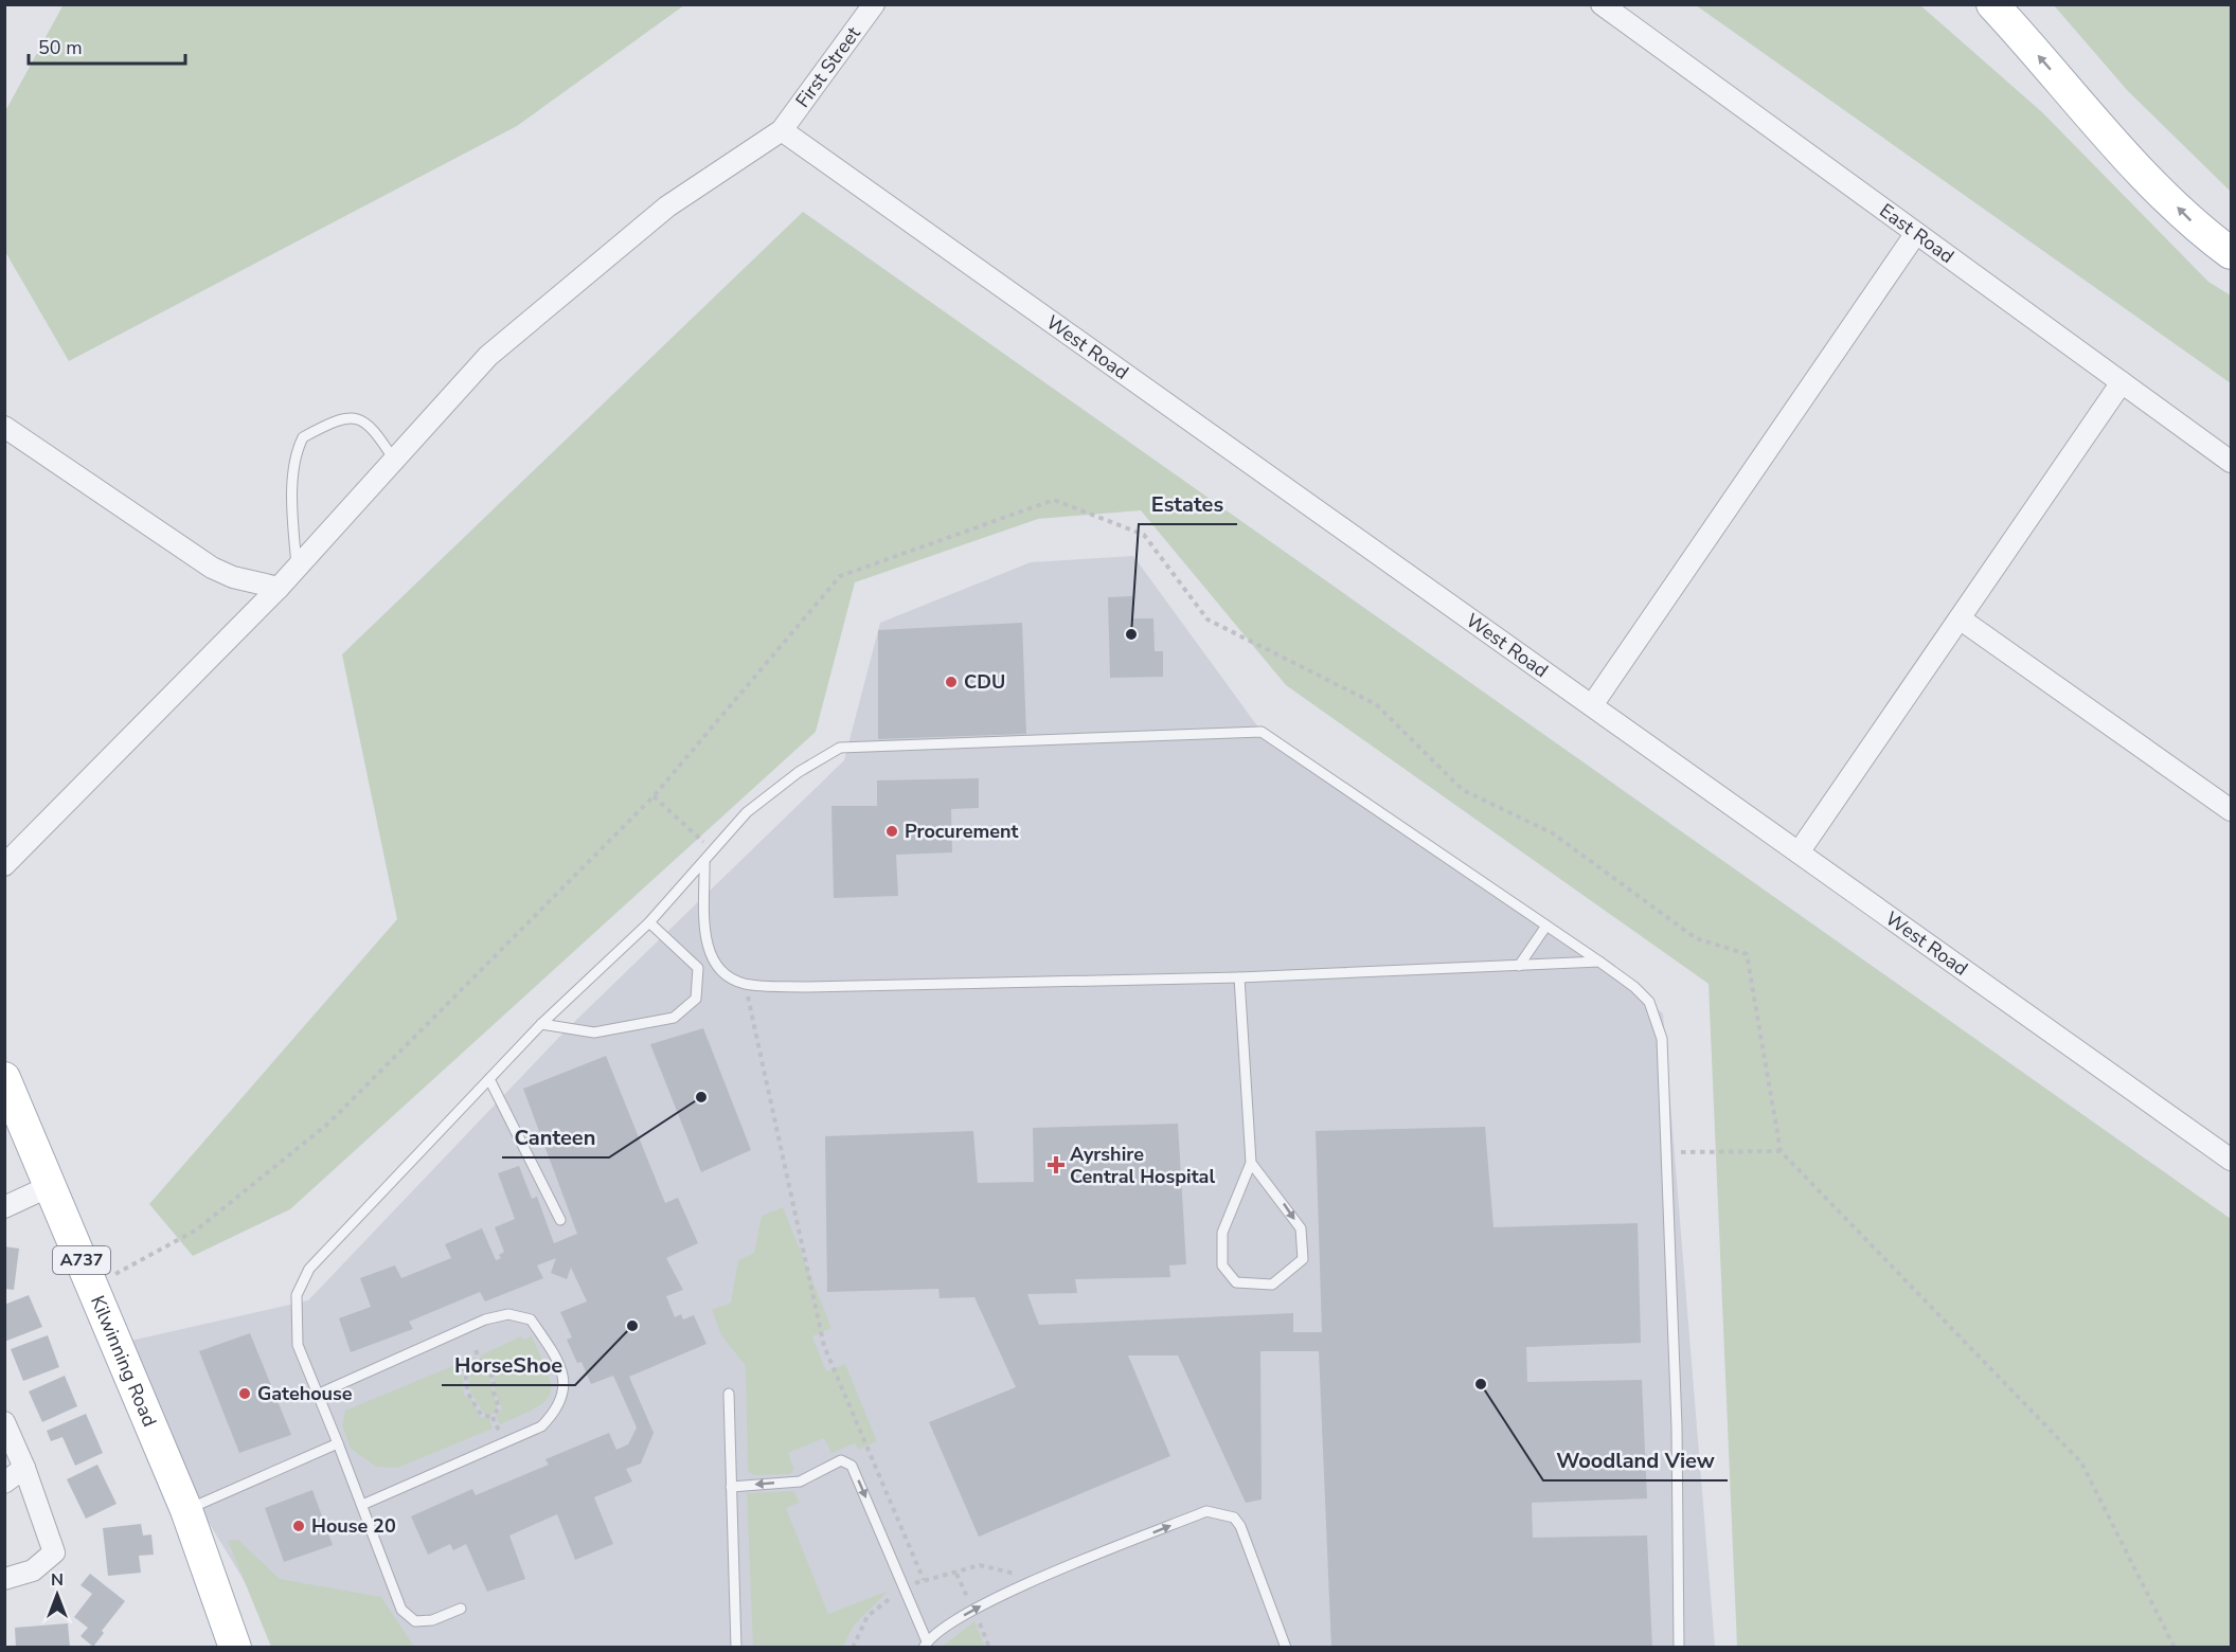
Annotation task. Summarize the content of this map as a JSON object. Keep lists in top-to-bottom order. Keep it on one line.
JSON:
{"streets":{"main road":["A737","Kilwinning Road"],"street":["First Street","East Road","West Road"]},"crossings":[["First Street","West Road"]],"places":{"other":["Estates","CDU","Procurement","Canteen","HorseShoe","Woodland View","Gatehouse","House 20"],"health":["Ayrshire Central Hospital"]},"scale_bar":"50 m","north":"top"}
